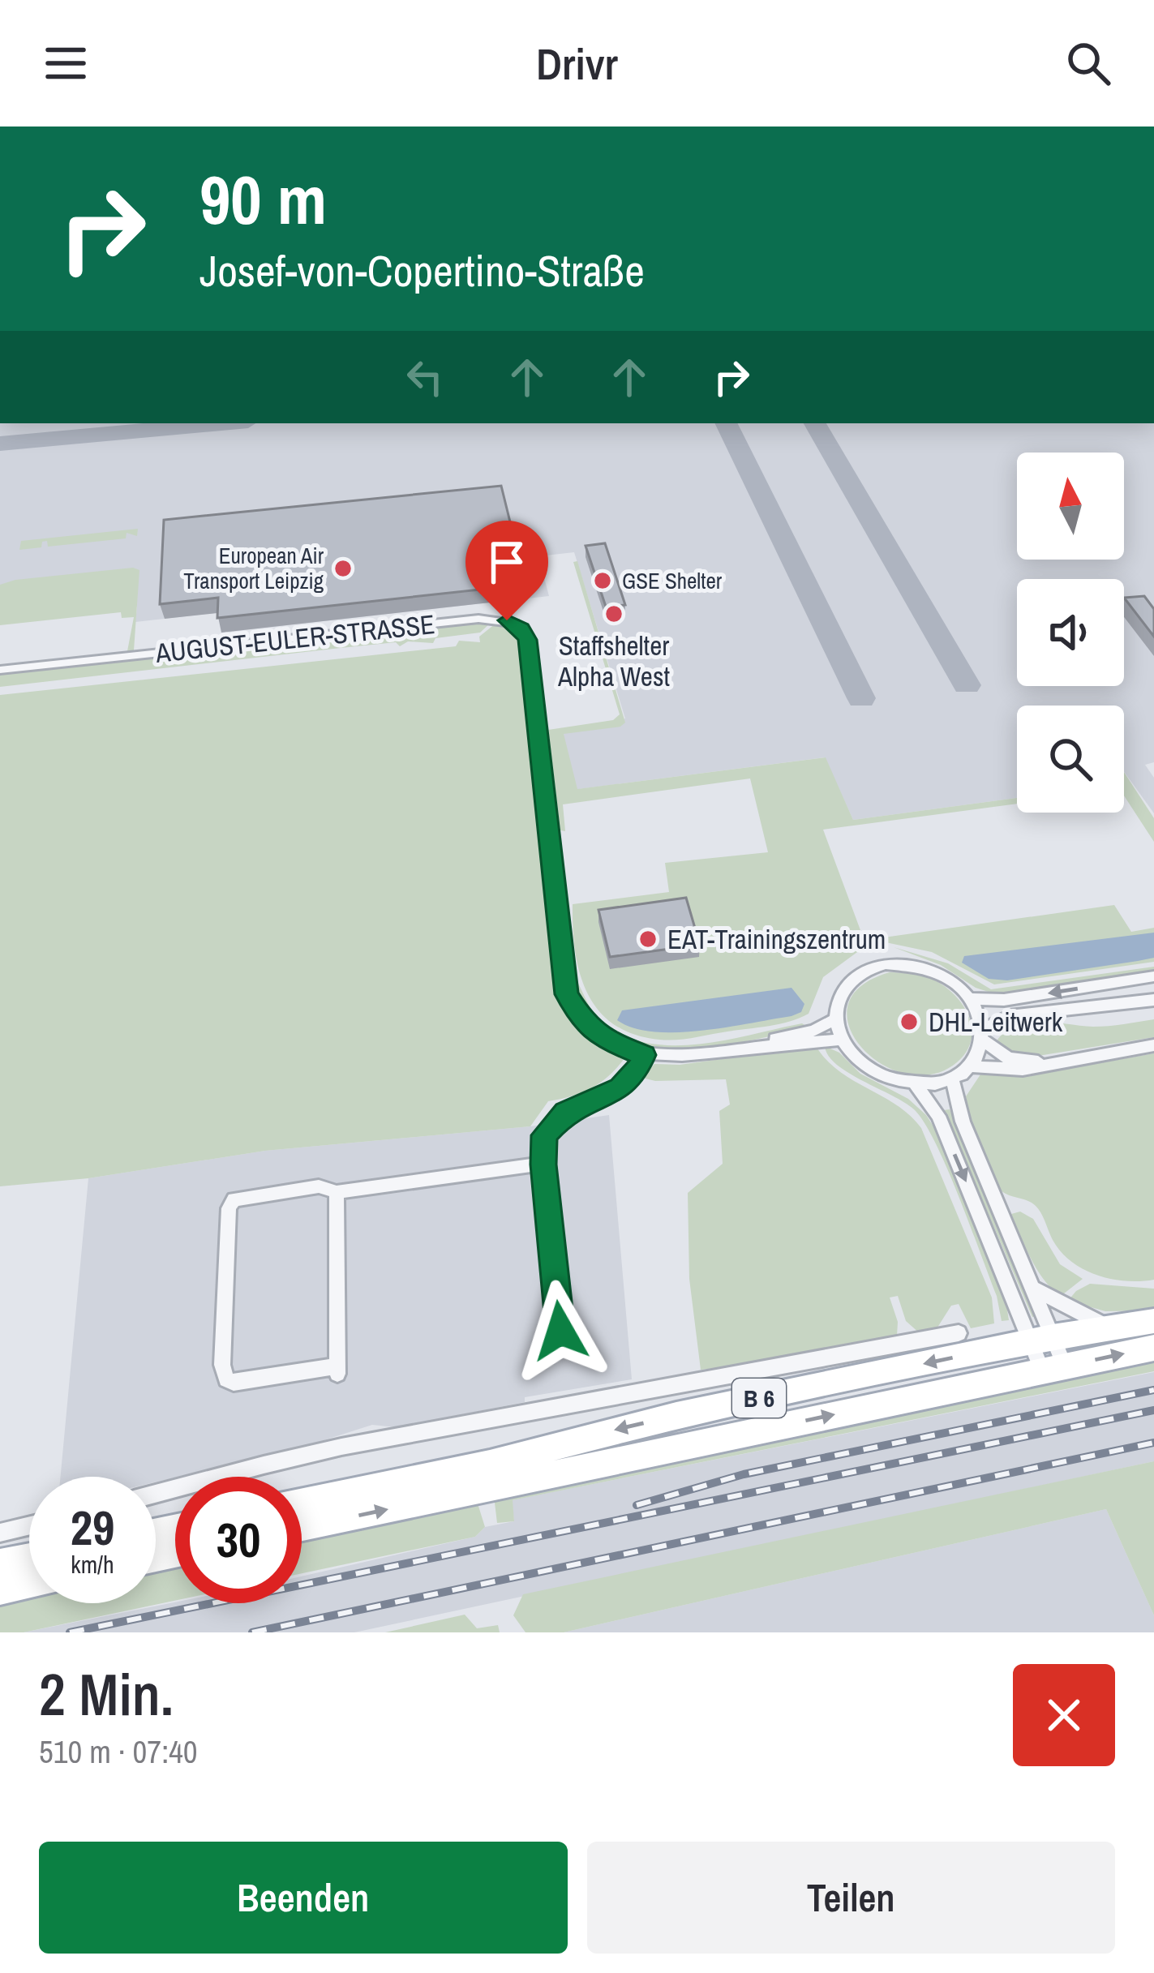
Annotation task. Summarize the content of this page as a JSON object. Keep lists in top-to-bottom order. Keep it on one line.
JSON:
{"streets":{"main road":["B 6"],"street":["AUGUST-EULER-STRASSE"]},"places":["European Air Transport Leipzig","GSE Shelter","Staffshelter Alpha West","EAT-Trainingszentrum","DHL-Leitwerk"],"north":"top","page":{"header":"Drivr","turn":["90 m","Josef-von-Copertino-Straße"],"speed":"29 km/h","limit":"30","heading":["2 Min.","510 m · 07:40"],"buttons":["Beenden","Teilen"]}}
